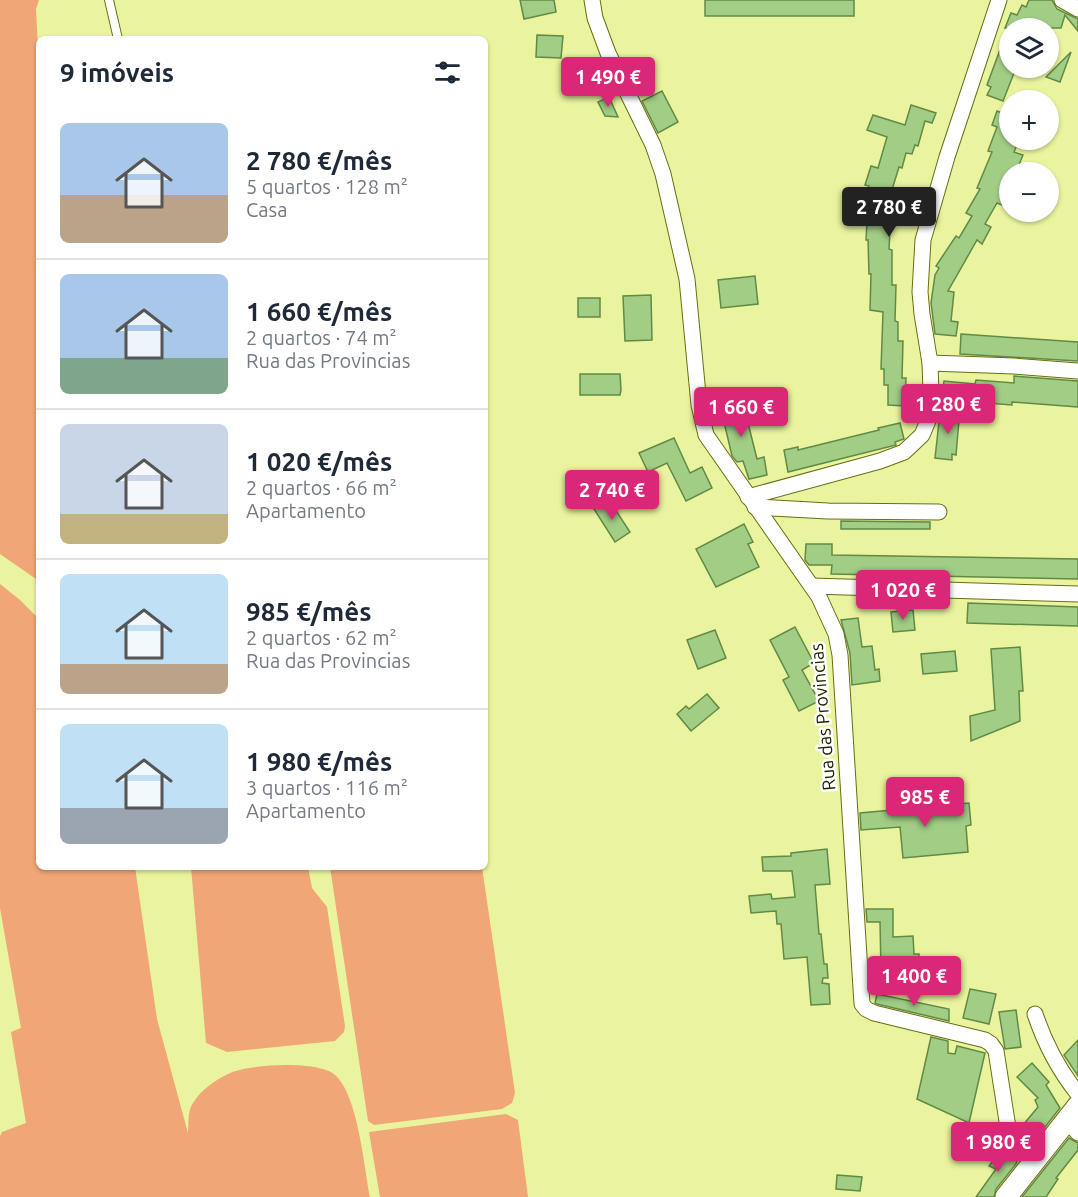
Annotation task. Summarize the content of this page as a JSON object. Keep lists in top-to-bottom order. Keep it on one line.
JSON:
{"streets":{"street":["Rua das Provincias"]},"page":{"map_buttons":["+","−"],"heading":"9 imóveis","price":["1 490 €","2 780 €","1 280 €","1 660 €","2 740 €","1 020 €","985 €","1 400 €","1 980 €"],"list":[{"name":"2 780 €/mês","note":"5 quartos · 128 m² · Casa"},{"name":"1 660 €/mês","note":"2 quartos · 74 m² · Rua das Provincias"},{"name":"1 020 €/mês","note":"2 quartos · 66 m² · Apartamento"},{"name":"985 €/mês","note":"2 quartos · 62 m² · Rua das Provincias"},{"name":"1 980 €/mês","note":"3 quartos · 116 m² · Apartamento"}]}}
